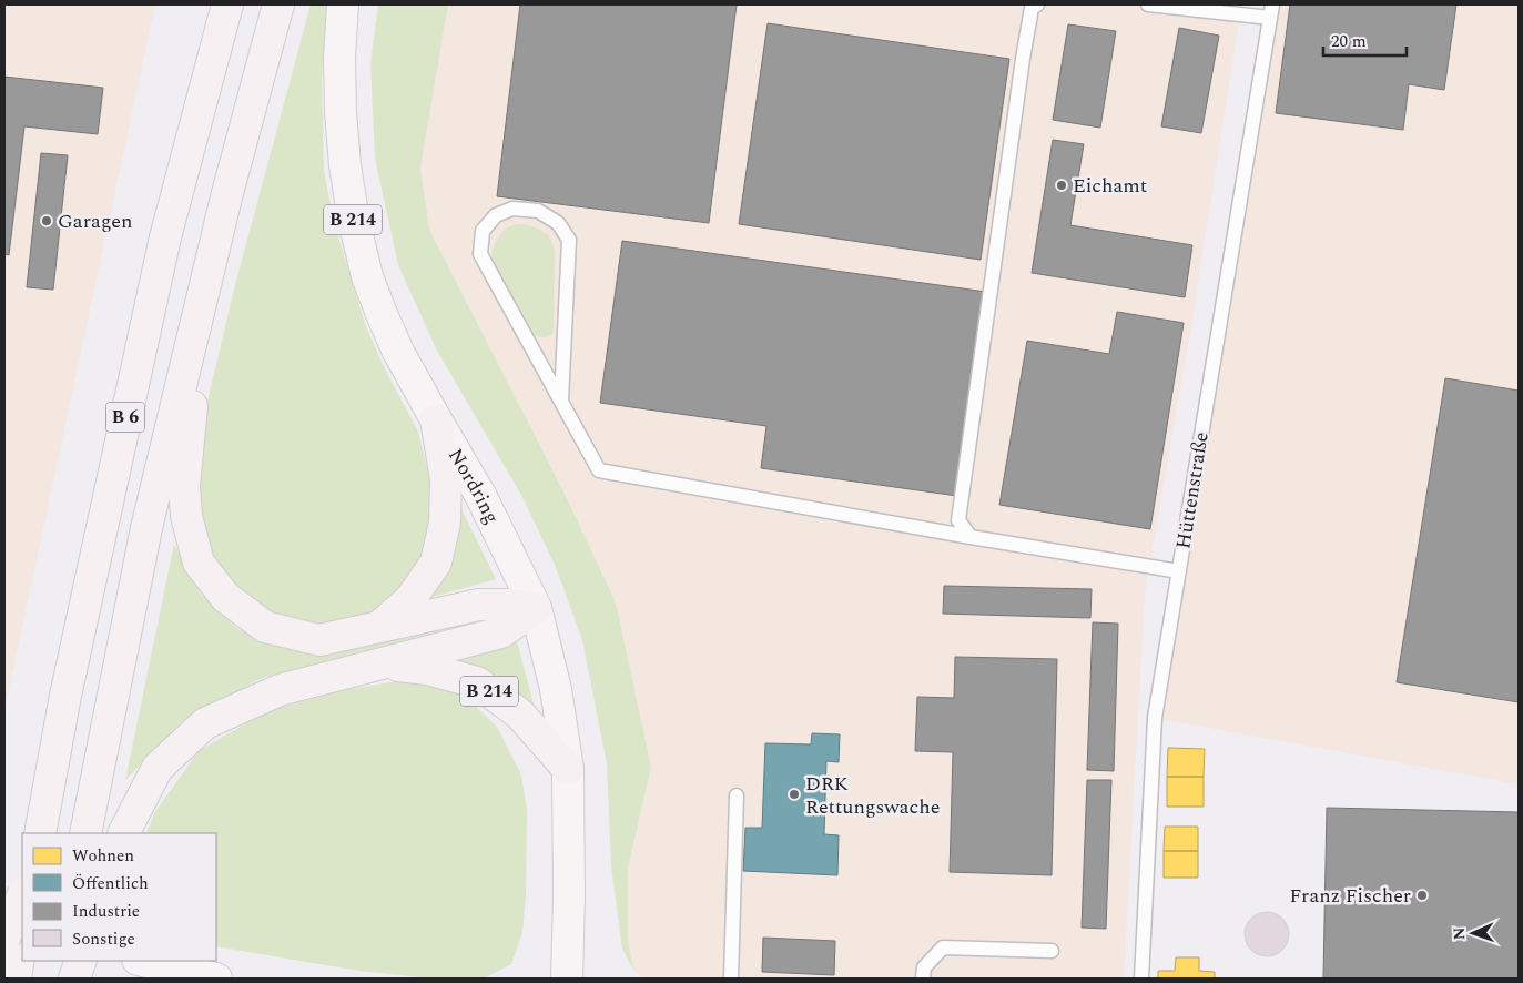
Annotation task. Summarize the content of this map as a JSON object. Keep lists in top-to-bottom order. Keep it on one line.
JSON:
{"streets":{"highway":["B 214","B 6"],"main road":["Nordring"],"lane":["Hüttenstraße"]},"crossings":[["B 214","B 6"],["B 214","Nordring"],["B 6","Nordring"]],"places":["Eichamt","Garagen","DRK Rettungswache","Franz Fischer"],"legend":["Wohnen","Öffentlich","Industrie","Sonstige"],"scale_bar":"20 m","north":"left"}
